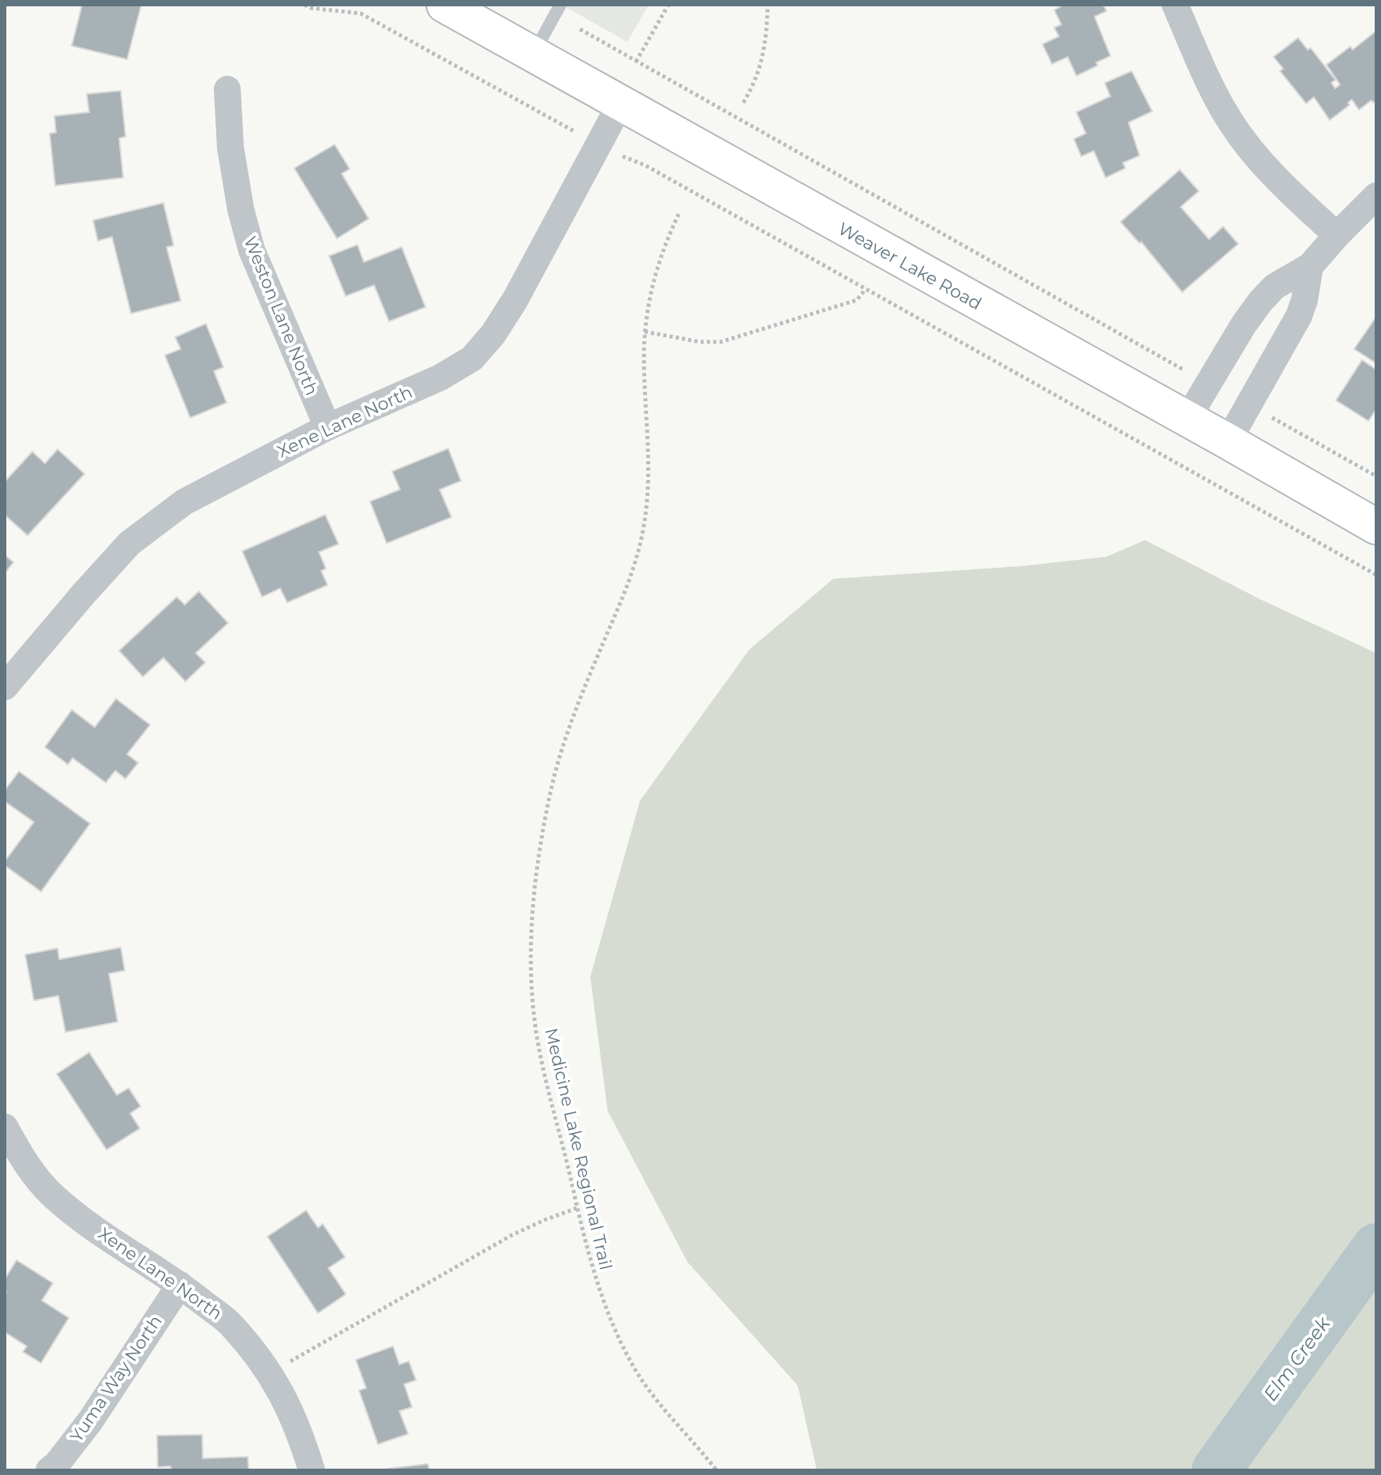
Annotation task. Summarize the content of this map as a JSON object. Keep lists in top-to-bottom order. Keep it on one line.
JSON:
{"streets":{"main road":["Weaver Lake Road"],"street":["Weston Lane North","Xene Lane North","Yuma Way North"],"path":["Medicine Lake Regional Trail"]},"crossings":[["Weaver Lake Road","Xene Lane North"],["Weston Lane North","Xene Lane North"],["Xene Lane North","Yuma Way North"]],"water":["Elm Creek"]}
